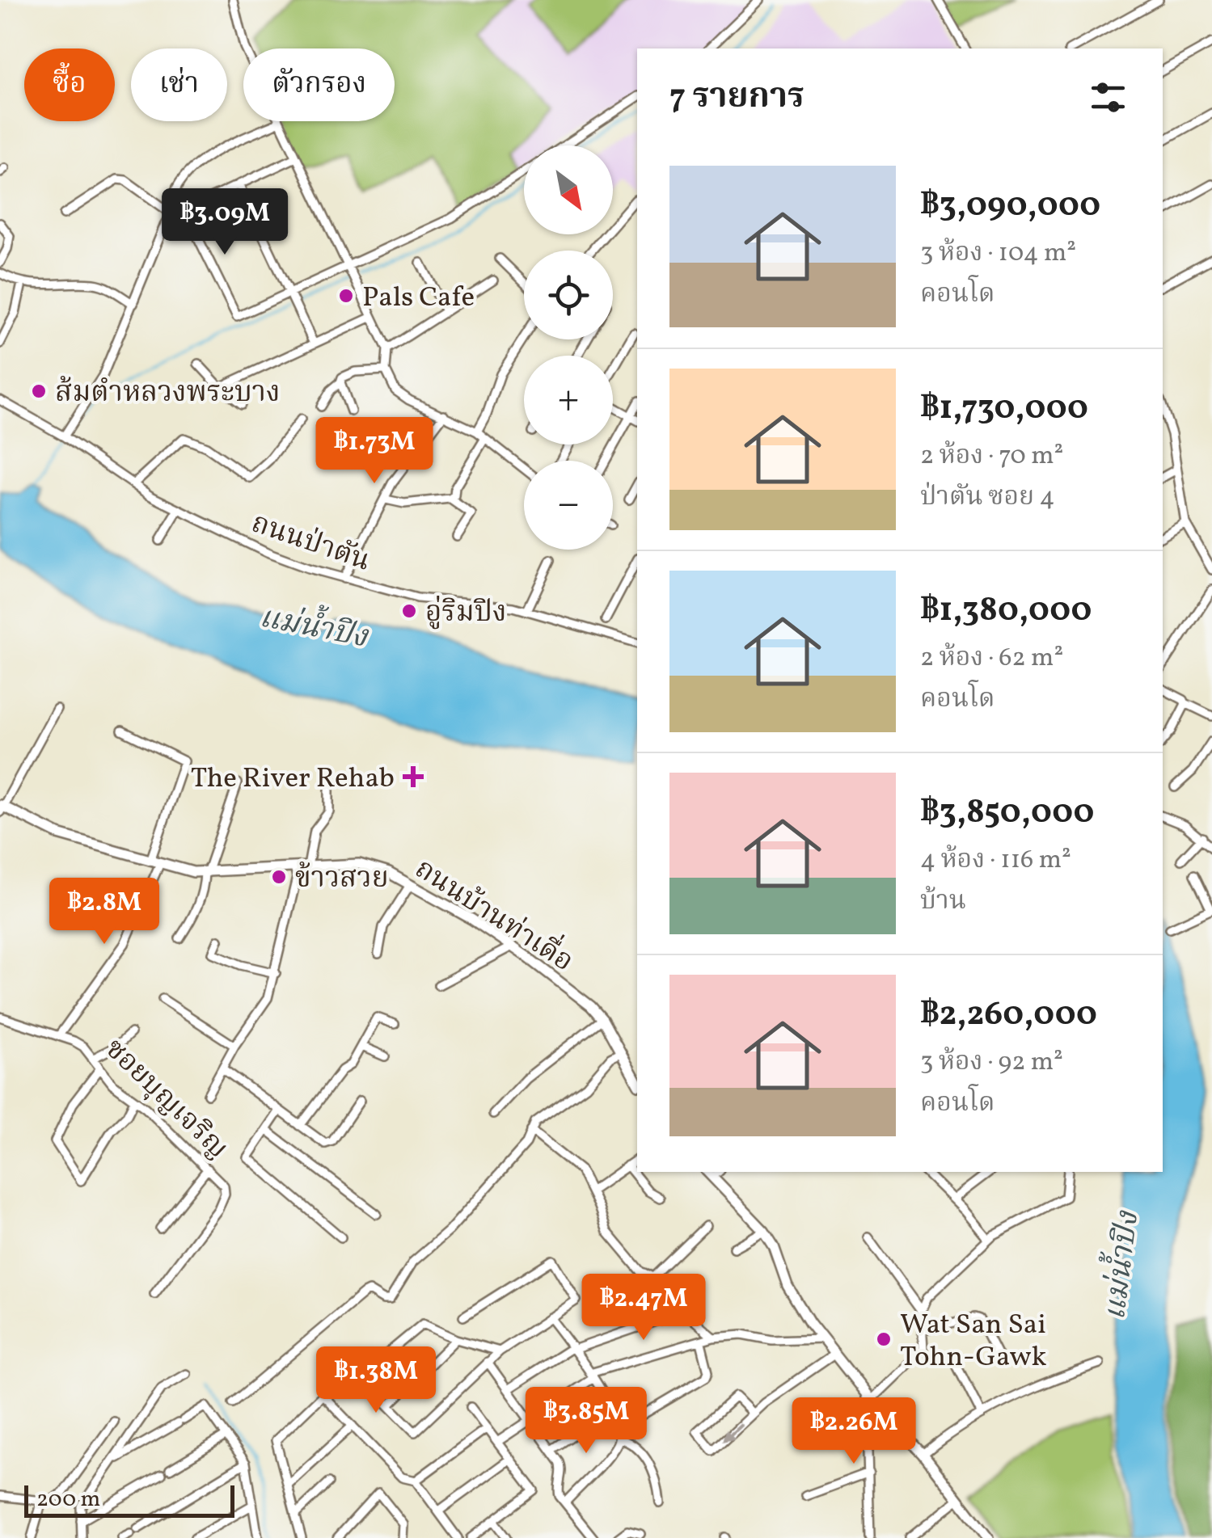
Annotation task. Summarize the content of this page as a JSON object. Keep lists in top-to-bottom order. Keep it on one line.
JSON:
{"streets":{"street":["ถนนป่าตัน","ถนนบ้านท่าเดื่อ","ซอยบุญเจริญ"]},"water":["แม่น้ำปิง"],"places":{"other":["Pals Cafe","ส้มตำหลวงพระบาง","อู่ริมปิง","ข้าวสวย","Wat San Sai Tohn-Gawk"],"health":["The River Rehab"]},"scale_bar":"200 m","north":"bottom right","page":{"chip":["ซื้อ","เช่า","ตัวกรอง"],"heading":"7 รายการ","map_buttons":["+","−"],"list":[{"name":"฿3,090,000","note":"3 ห้อง · 104 m² · คอนโด"},{"name":"฿1,730,000","note":"2 ห้อง · 70 m² · ป่าตัน ซอย 4"},{"name":"฿1,380,000","note":"2 ห้อง · 62 m² · คอนโด"},{"name":"฿3,850,000","note":"4 ห้อง · 116 m² · บ้าน"},{"name":"฿2,260,000","note":"3 ห้อง · 92 m² · คอนโด"}],"price":["฿3.09M","฿1.73M","฿2.8M","฿2.47M","฿1.38M","฿3.85M","฿2.26M"],"scale":"200 m"}}
